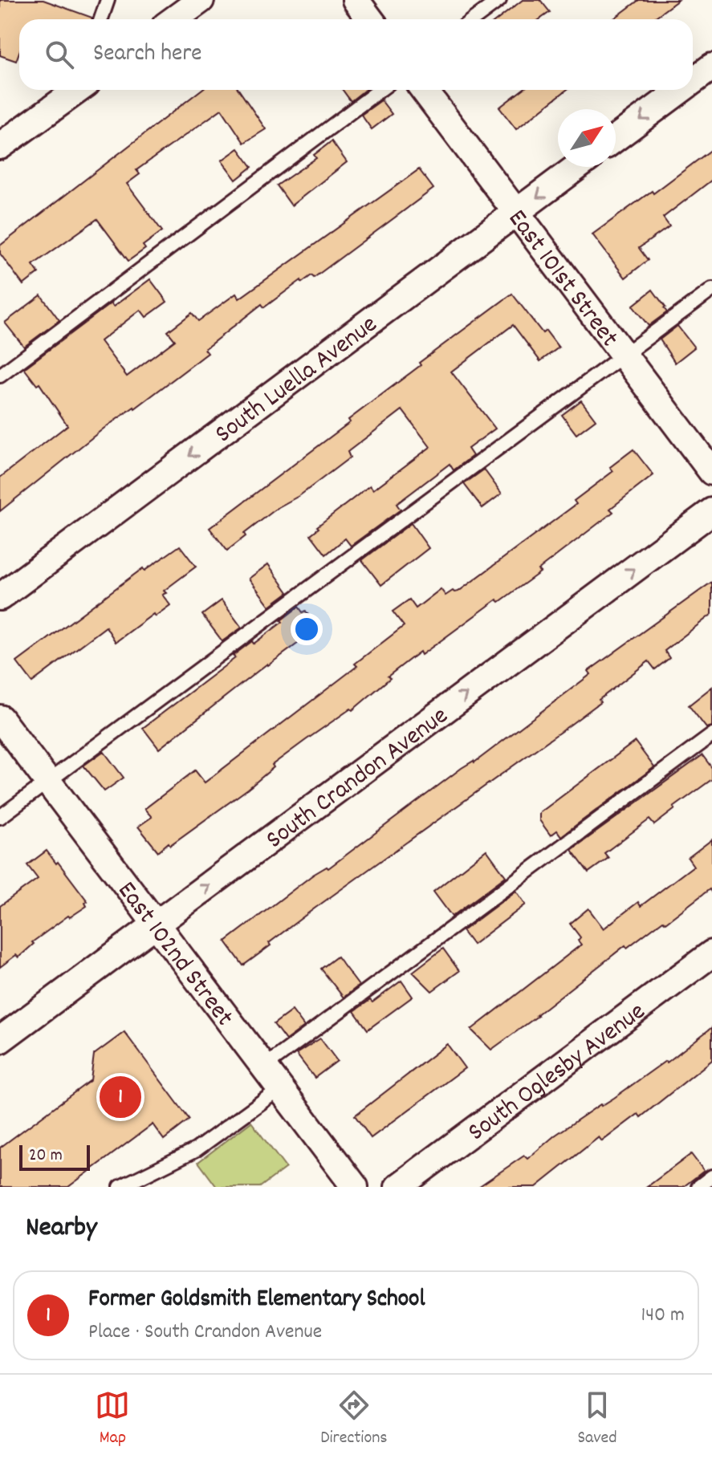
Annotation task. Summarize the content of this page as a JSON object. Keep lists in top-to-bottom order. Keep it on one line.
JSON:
{"streets":{"street":["East 101st Street","South Luella Avenue","South Crandon Avenue","East 102nd Street","South Oglesby Avenue"]},"crossings":[["East 101st Street","South Luella Avenue"],["South Crandon Avenue","East 102nd Street"]],"one_way":["South Luella Avenue","South Crandon Avenue"],"scale_bar":"20 m","north":"top right","page":{"search":"Search here","pins":"1","scale":"20 m","heading":"Nearby","list":[{"mark":"1","name":"Former Goldsmith Elementary School","note":"Place · South Crandon Avenue","value":"140 m"}],"nav":["Map","Directions","Saved"]}}
